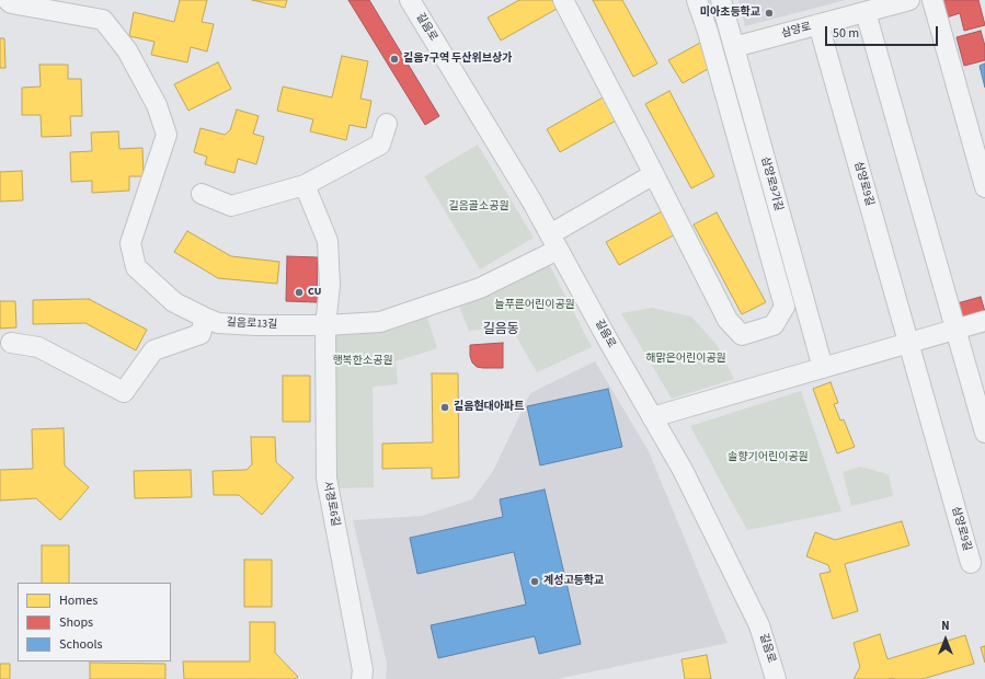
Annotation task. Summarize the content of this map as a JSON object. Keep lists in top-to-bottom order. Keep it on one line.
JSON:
{"streets":{"street":["길음로","삼양로","삼양로9가길","삼양로9길","길음로13길","서경로6길"]},"crossings":[["길음로","길음로13길"],["삼양로","삼양로9가길"],["삼양로","삼양로9길"],["길음로13길","서경로6길"]],"districts":["길음동"],"parks":["길음골소공원","늘푸른어린이공원","해맑은어린이공원","행복한소공원","솔향기어린이공원"],"places":["미아초등학교","길음7구역 두산위브상가","CU","길음현대아파트","계성고등학교"],"legend":["Homes","Shops","Schools"],"scale_bar":"50 m","north":"top"}
